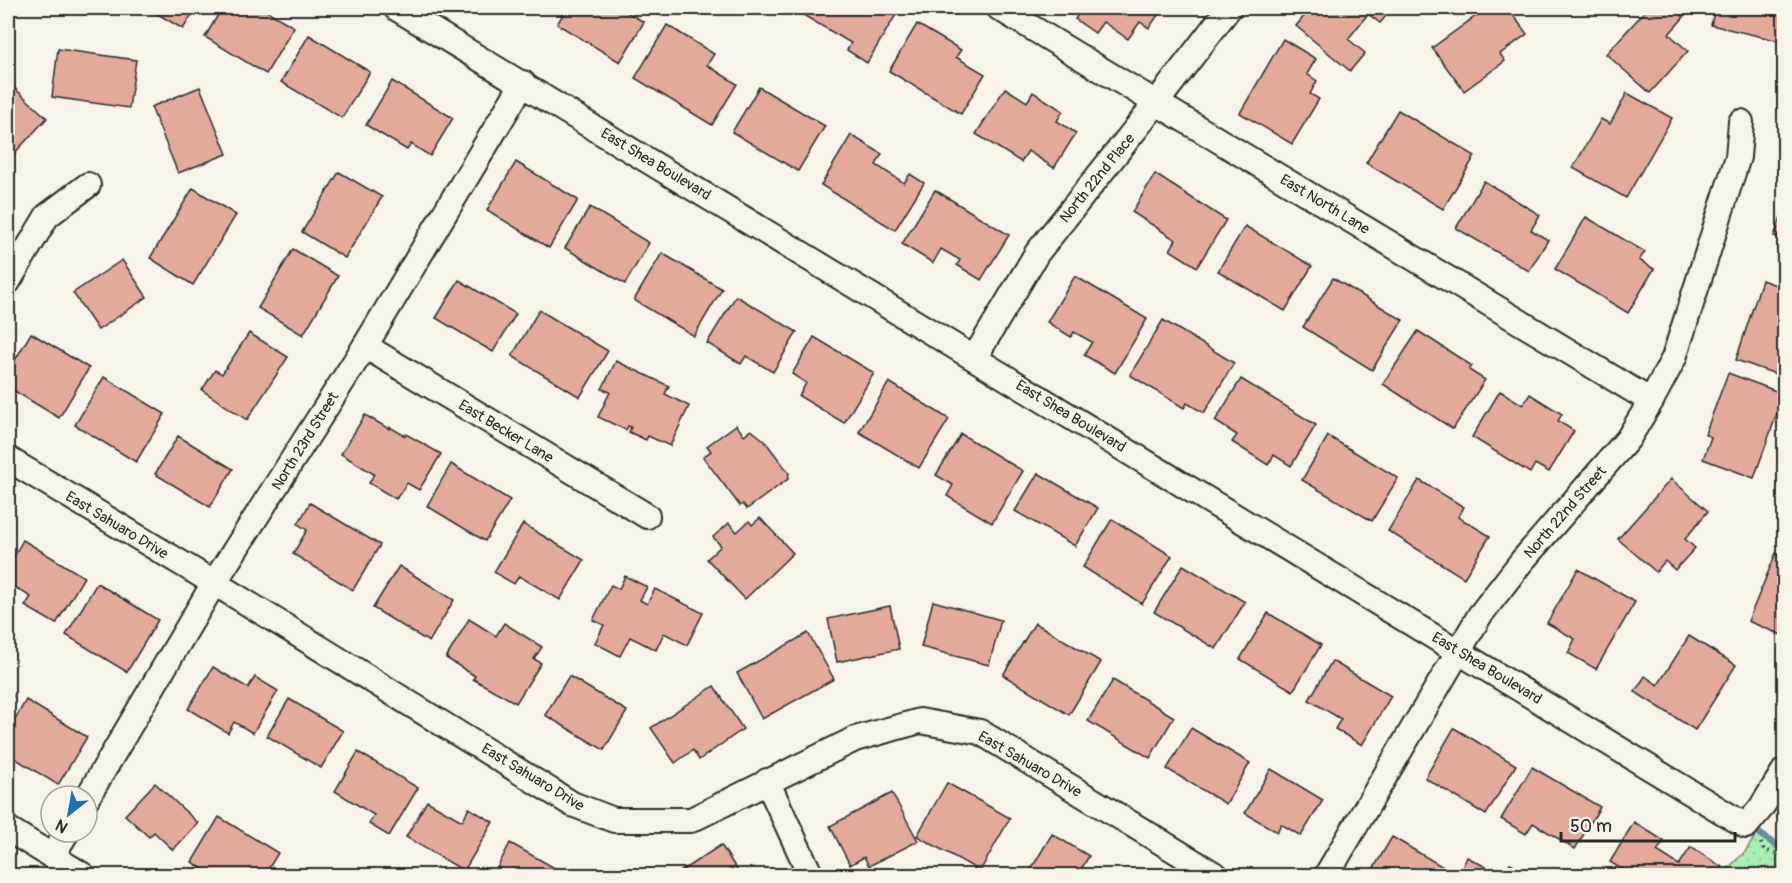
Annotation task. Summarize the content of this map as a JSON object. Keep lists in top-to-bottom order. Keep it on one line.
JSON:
{"streets":{"street":["East Shea Boulevard","North 22nd Place","East North Lane","East Becker Lane","North 23rd Street","North 22nd Street","East Sahuaro Drive"]},"crossings":[["East Shea Boulevard","North 22nd Place"],["East Shea Boulevard","North 23rd Street"],["East Shea Boulevard","North 22nd Street"],["North 22nd Place","East North Lane"],["East North Lane","North 22nd Street"],["East Becker Lane","North 23rd Street"],["North 23rd Street","East Sahuaro Drive"]],"scale_bar":"50 m","north":"bottom left"}
